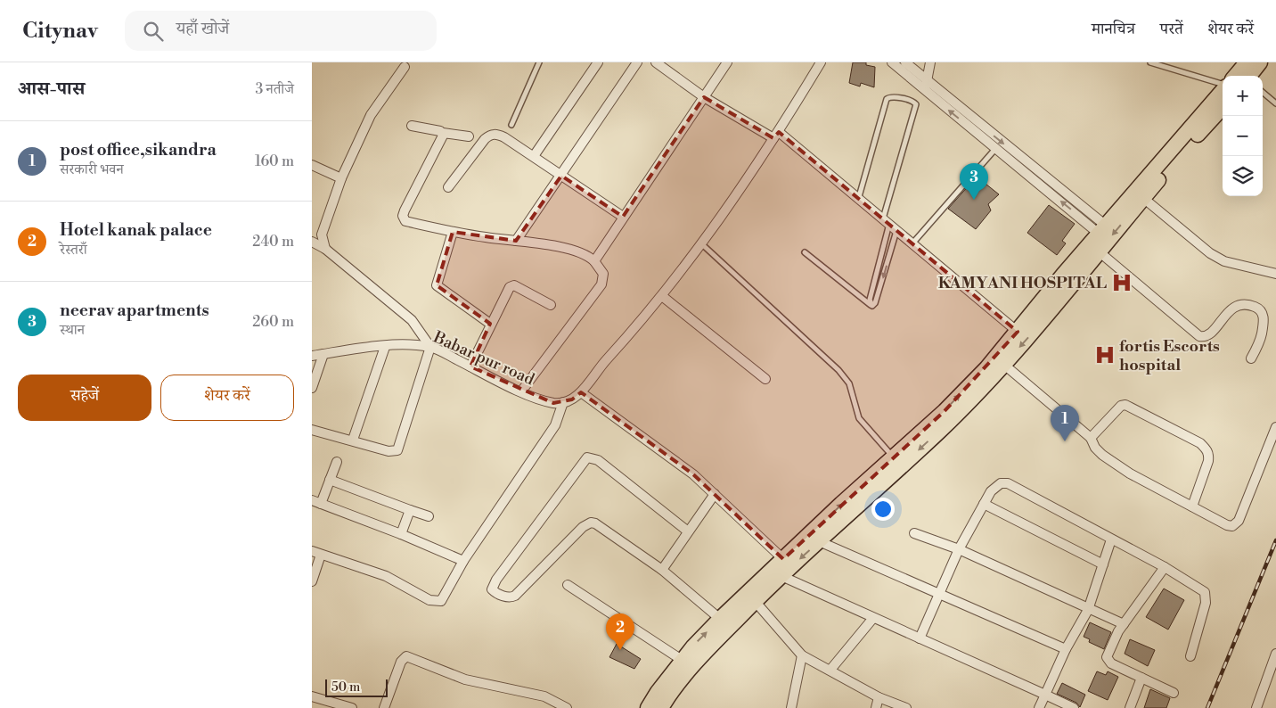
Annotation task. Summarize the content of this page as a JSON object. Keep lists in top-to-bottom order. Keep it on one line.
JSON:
{"streets":{"street":["Babar pur road"]},"places":{"hospital":["KAMYANI HOSPITAL","fortis Escorts hospital"]},"scale_bar":"50 m","page":{"header":"Citynav","search":"यहाँ खोजें","nav":["मानचित्र","परतें","शेयर करें"],"heading":["आस-पास","3 नतीजे"],"map_buttons":["+","−"],"list":[{"mark":"1","name":"post office,sikandra","note":"सरकारी भवन","value":"160 m"},{"mark":"2","name":"Hotel kanak palace","note":"रेस्तराँ","value":"240 m"},{"mark":"3","name":"neerav apartments","note":"स्थान","value":"260 m"}],"pins":["3","1","2"],"buttons":["सहेजें","शेयर करें"],"scale":"50 m"}}
